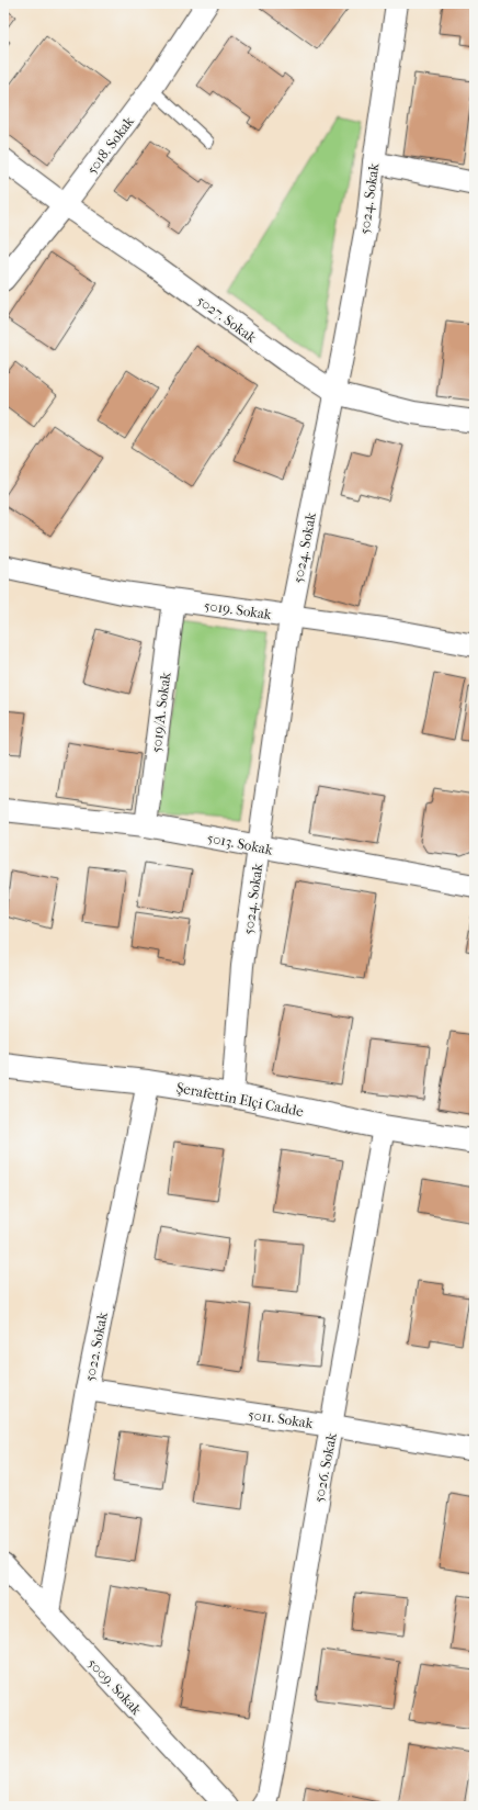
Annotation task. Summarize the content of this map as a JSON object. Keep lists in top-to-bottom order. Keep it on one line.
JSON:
{"streets":{"street":["5018. Sokak","5024. Sokak","5027. Sokak","5019. Sokak","5019/A. Sokak","5013. Sokak","Şerafettin Elçi Cadde","5022. Sokak","5011. Sokak","5026. Sokak","5009. Sokak"]},"crossings":[["5018. Sokak","5027. Sokak"],["5024. Sokak","5027. Sokak"],["5024. Sokak","5019. Sokak"],["5024. Sokak","5013. Sokak"],["5024. Sokak","Şerafettin Elçi Cadde"],["5019. Sokak","5019/A. Sokak"],["5019/A. Sokak","5013. Sokak"],["Şerafettin Elçi Cadde","5022. Sokak"],["Şerafettin Elçi Cadde","5026. Sokak"],["5022. Sokak","5011. Sokak"],["5022. Sokak","5009. Sokak"],["5011. Sokak","5026. Sokak"]]}
